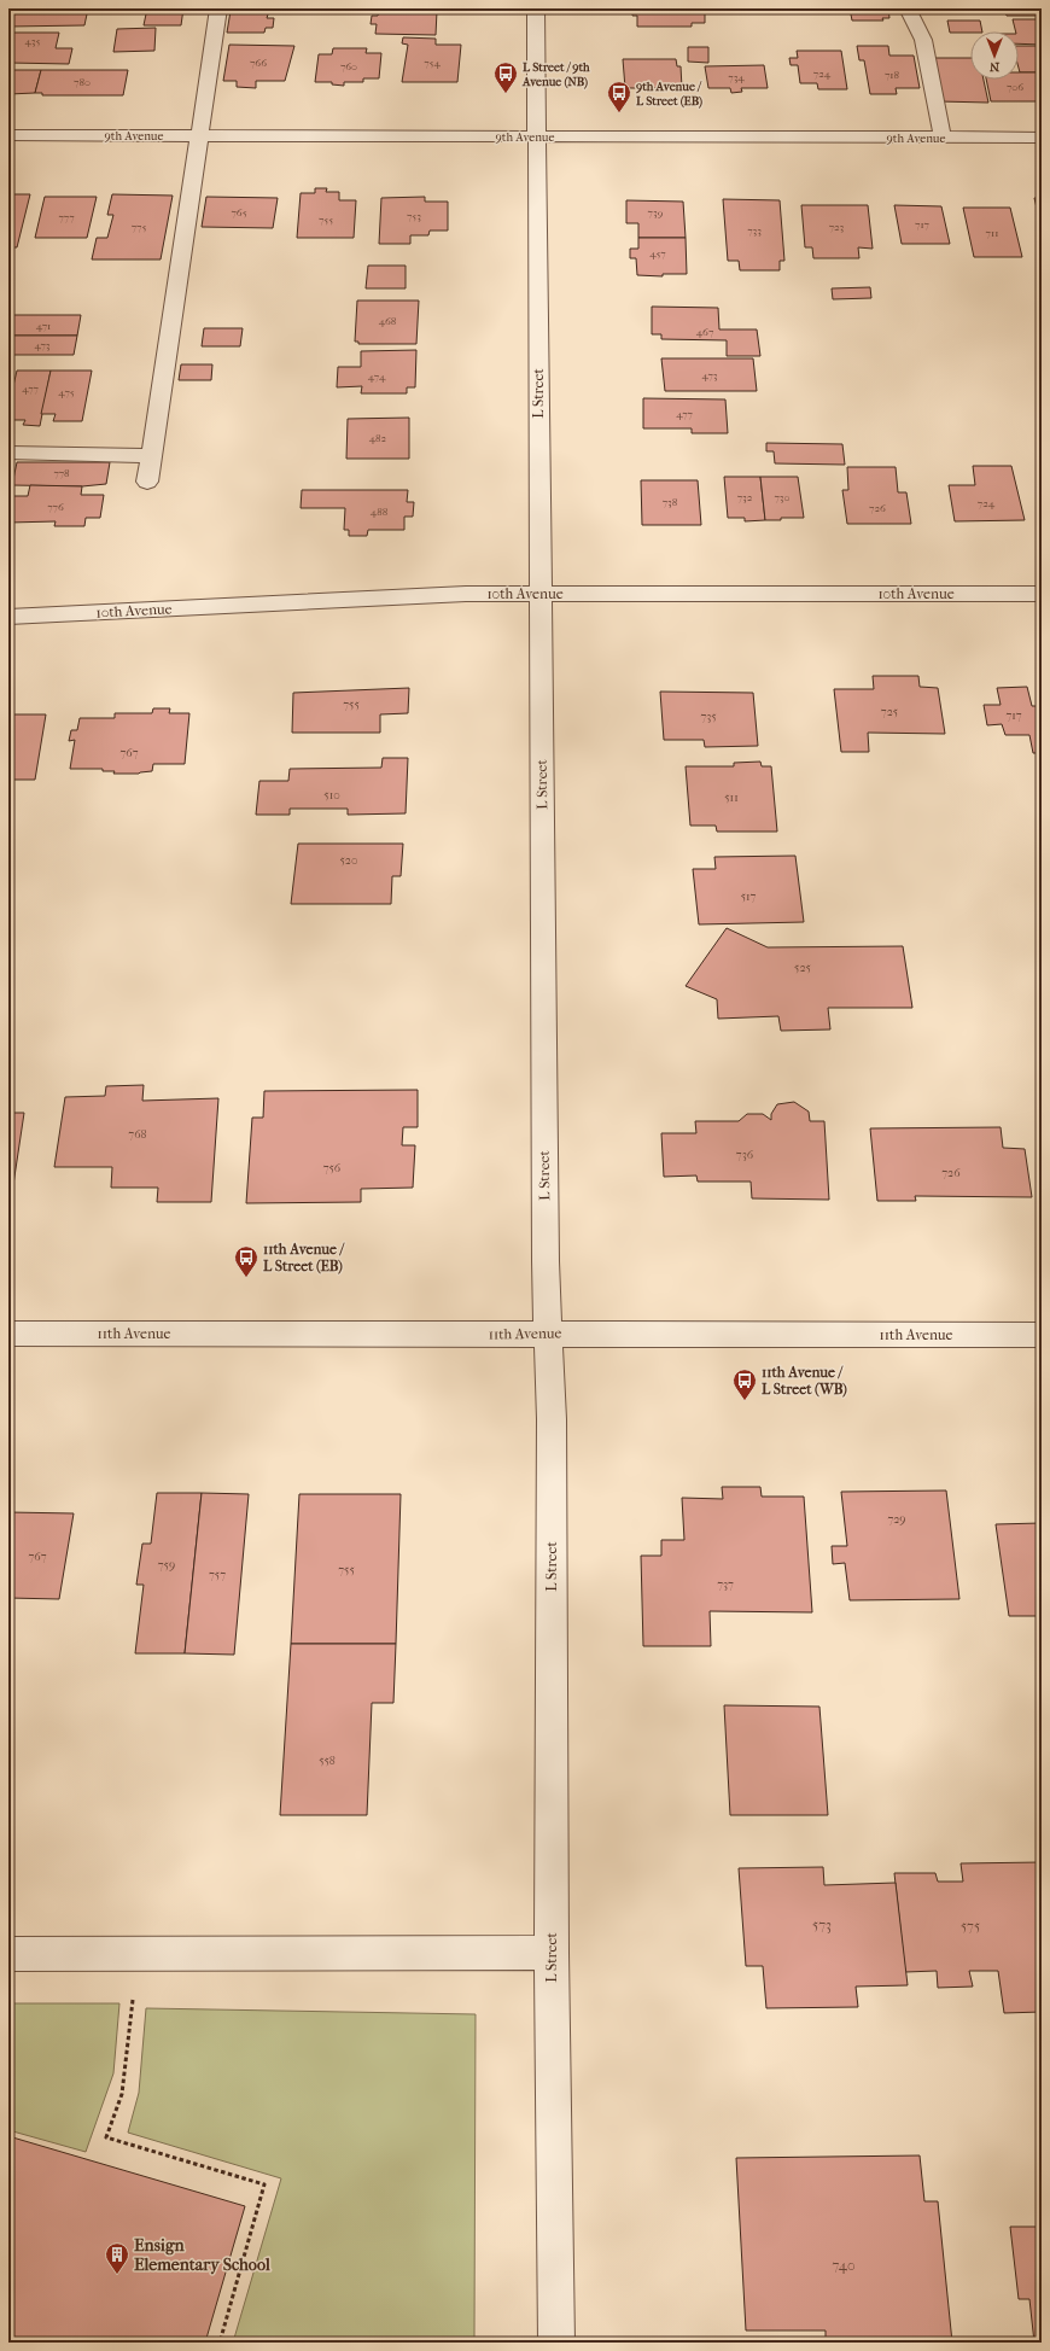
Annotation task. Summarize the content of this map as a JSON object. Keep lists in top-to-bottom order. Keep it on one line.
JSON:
{"streets":{"street":["9th Avenue","L Street","10th Avenue","11th Avenue"]},"crossings":[["9th Avenue","L Street"],["L Street","10th Avenue"],["L Street","11th Avenue"]],"places":{"bus stop":["L Street / 9th Avenue (NB)","9th Avenue / L Street (EB)","11th Avenue / L Street (EB)","11th Avenue / L Street (WB)"],"building":["Ensign Elementary School"]},"house_numbers":["435","766","754","760","724","718","734","780","706","765","739","753","777","755","717","775","723","733","711","457","468","471","467","473","473","474","477","475","477","482","778","732","730","738","724","776","726","488","755","725","717","735","767","510","511","520","517","525","768","736","756","726","729","767","759","755","757","737","558","573","575","740"],"north":"bottom"}
